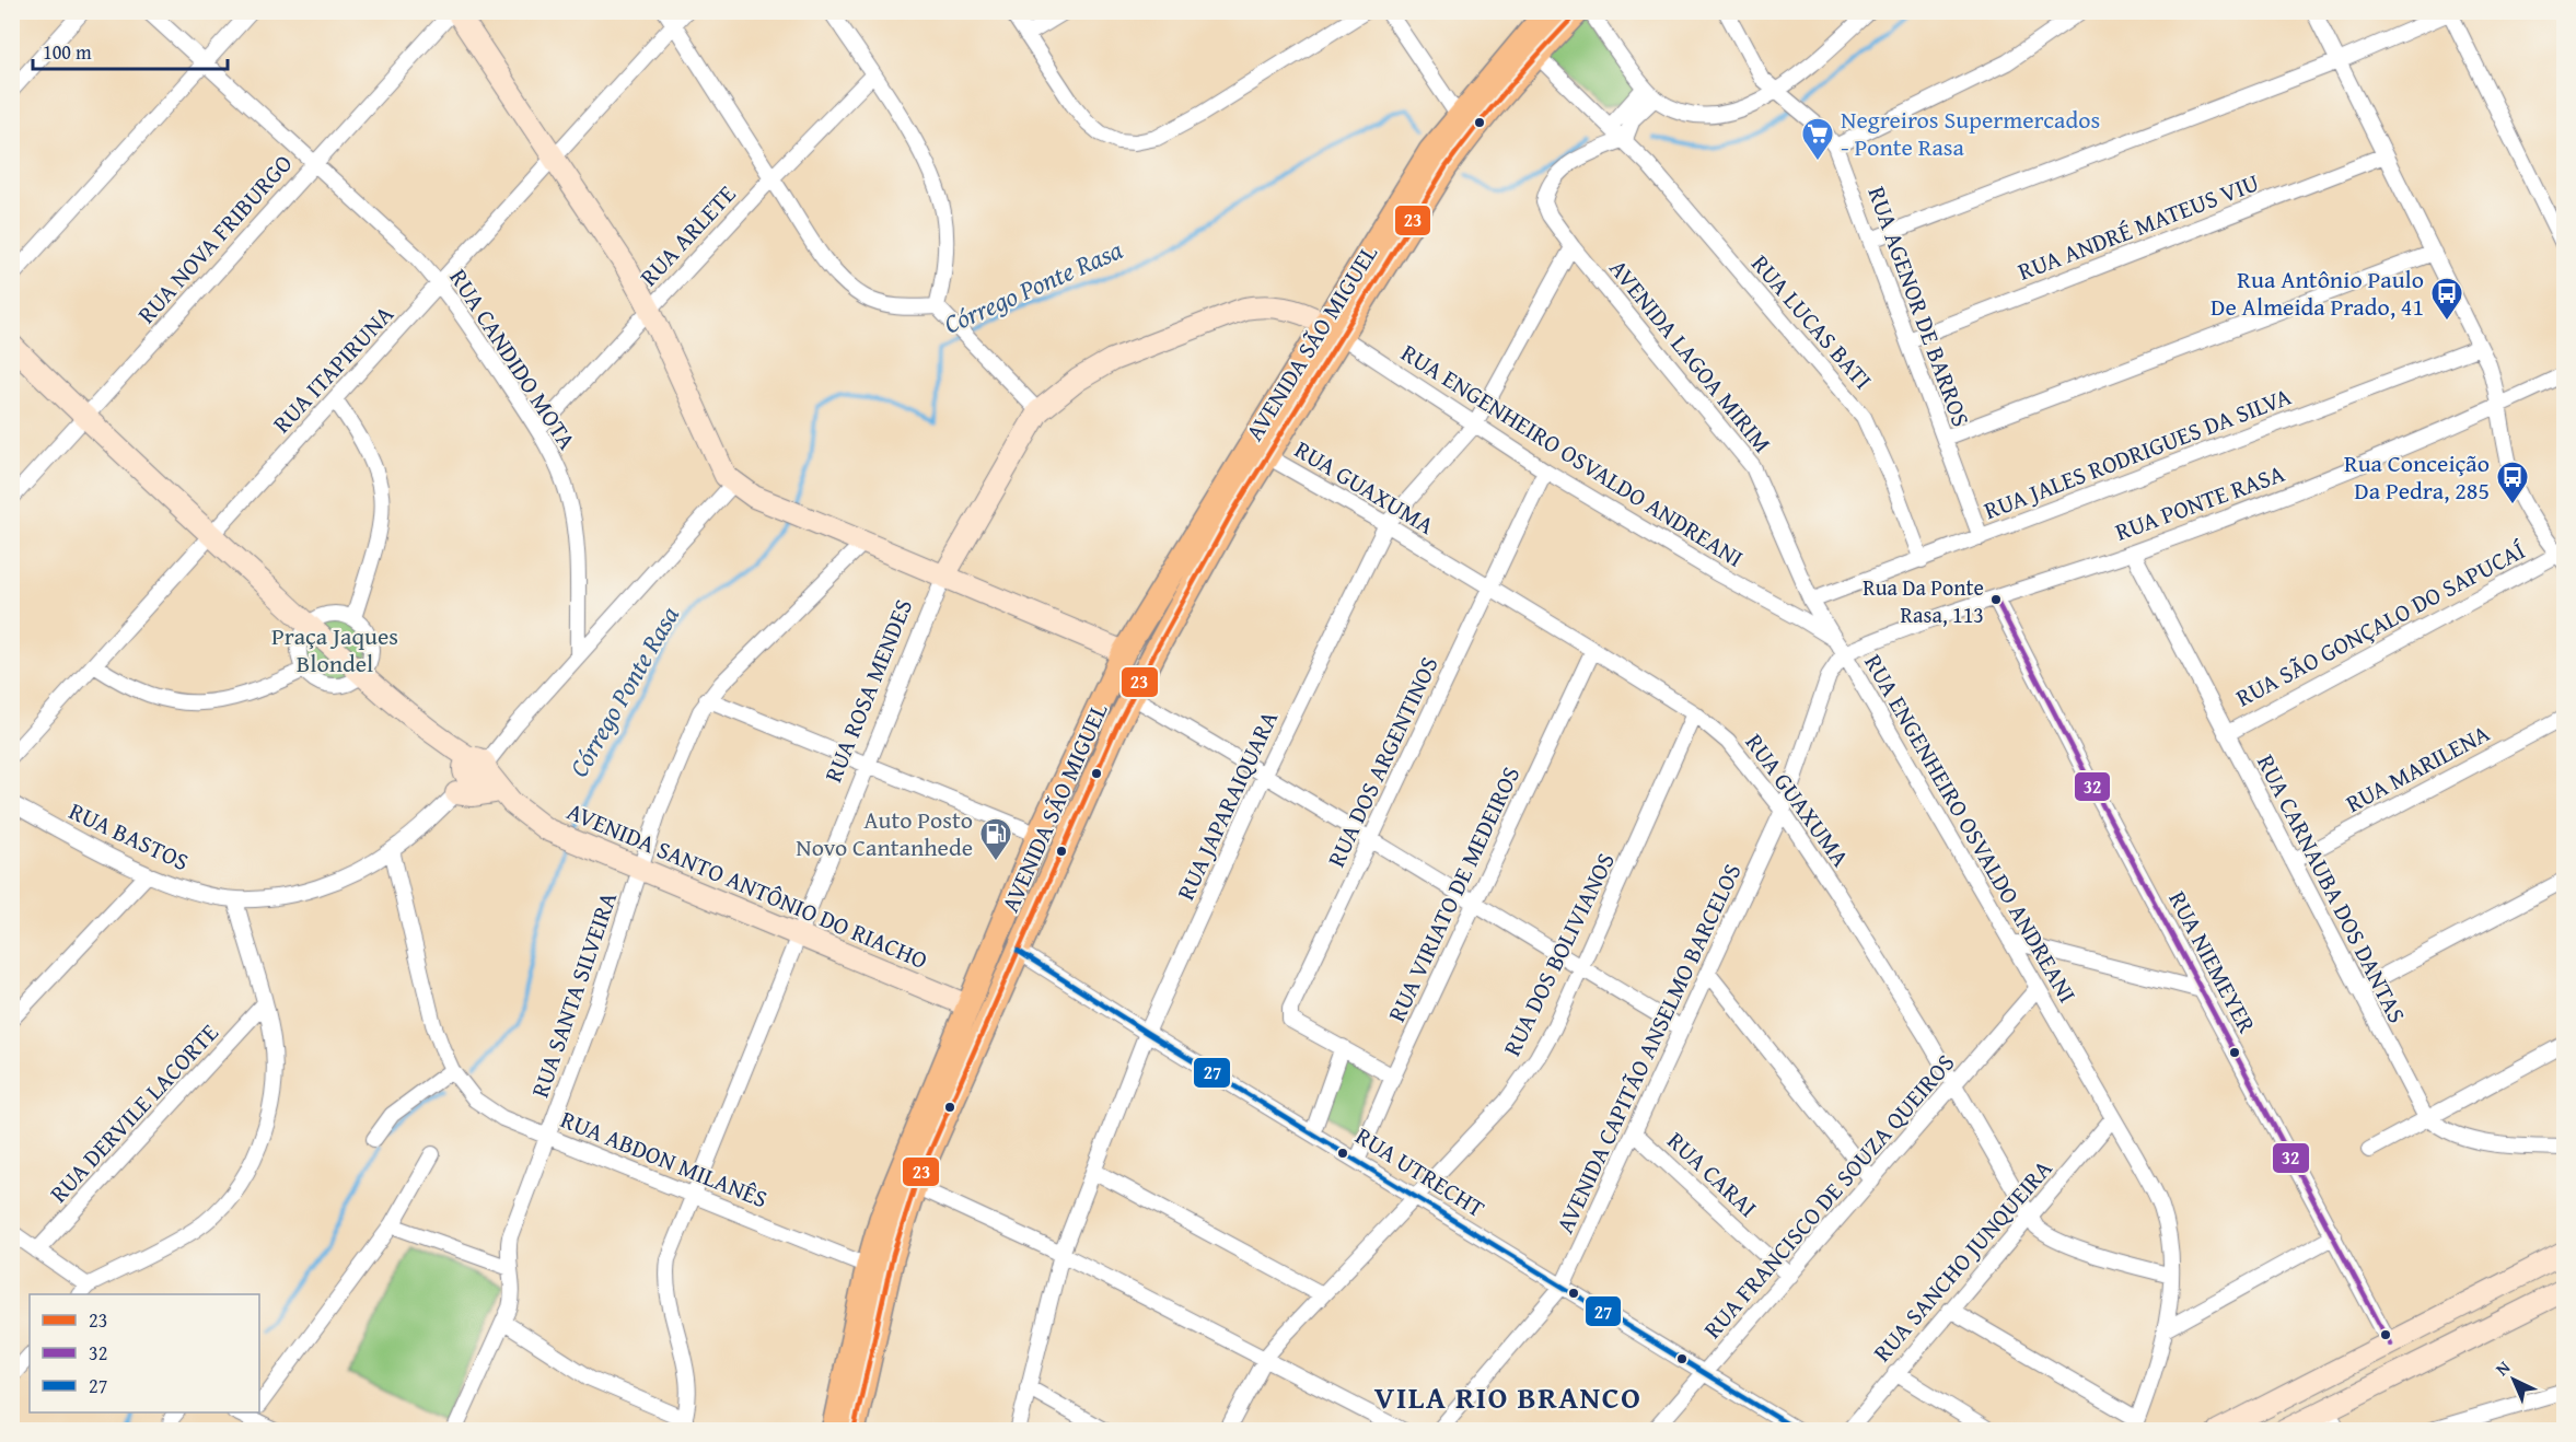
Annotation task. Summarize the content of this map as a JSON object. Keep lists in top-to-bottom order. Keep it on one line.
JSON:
{"streets":{"main road":["AVENIDA SÃO MIGUEL","RUA ROSA MENDES","AVENIDA SANTO ANTÔNIO DO RIACHO"],"street":["RUA ANDRÉ MATEUS VIU","RUA ARLETE","RUA NOVA FRIBURGO","RUA AGENOR DE BARROS","RUA LUCAS BATI","AVENIDA LAGOA MIRIM","RUA CANDIDO MOTA","RUA ITAPIRUNA","RUA JALES RODRIGUES DA SILVA","RUA ENGENHEIRO OSVALDO ANDREANI","RUA GUAXUMA","RUA PONTE RASA","RUA SÃO GONÇALO DO SAPUCAÍ","RUA DOS ARGENTINOS","RUA MARILENA","RUA JAPARAIQUARA","RUA BASTOS","RUA CARNAUBA DOS DANTAS","RUA VIRIATO DE MEDEIROS","RUA DOS BOLIVIANOS","RUA NIEMEYER","RUA SANTA SILVEIRA","AVENIDA CAPITÃO ANSELMO BARCELOS","RUA DERVILE LACORTE","RUA ABDON MILANÊS","RUA UTRECHT","RUA CARAI","RUA FRANCISCO DE SOUZA QUEIROS","RUA SANCHO JUNQUEIRA"]},"crossings":[["RUA ANDRÉ MATEUS VIU","RUA AGENOR DE BARROS"],["RUA ARLETE","RUA CANDIDO MOTA"],["RUA NOVA FRIBURGO","RUA CANDIDO MOTA"],["RUA NOVA FRIBURGO","AVENIDA SANTO ANTÔNIO DO RIACHO"],["RUA AGENOR DE BARROS","RUA JALES RODRIGUES DA SILVA"],["RUA LUCAS BATI","AVENIDA SÃO MIGUEL"],["RUA LUCAS BATI","AVENIDA LAGOA MIRIM"],["RUA LUCAS BATI","RUA JALES RODRIGUES DA SILVA"],["AVENIDA SÃO MIGUEL","RUA ENGENHEIRO OSVALDO ANDREANI"],["AVENIDA SÃO MIGUEL","RUA GUAXUMA"],["AVENIDA SÃO MIGUEL","RUA ROSA MENDES"],["AVENIDA SÃO MIGUEL","AVENIDA SANTO ANTÔNIO DO RIACHO"],["AVENIDA SÃO MIGUEL","RUA ABDON MILANÊS"],["AVENIDA SÃO MIGUEL","RUA UTRECHT"],["AVENIDA LAGOA MIRIM","RUA JALES RODRIGUES DA SILVA"],["AVENIDA LAGOA MIRIM","RUA ENGENHEIRO OSVALDO ANDREANI"],["AVENIDA LAGOA MIRIM","RUA JAPARAIQUARA"],["RUA CANDIDO MOTA","RUA ITAPIRUNA"],["RUA CANDIDO MOTA","RUA BASTOS"],["RUA ITAPIRUNA","AVENIDA SANTO ANTÔNIO DO RIACHO"],["RUA ENGENHEIRO OSVALDO ANDREANI","RUA GUAXUMA"],["RUA ENGENHEIRO OSVALDO ANDREANI","RUA PONTE RASA"],["RUA ENGENHEIRO OSVALDO ANDREANI","RUA ROSA MENDES"],["RUA ENGENHEIRO OSVALDO ANDREANI","RUA DOS ARGENTINOS"],["RUA ENGENHEIRO OSVALDO ANDREANI","RUA JAPARAIQUARA"],["RUA ENGENHEIRO OSVALDO ANDREANI","AVENIDA CAPITÃO ANSELMO BARCELOS"],["RUA ENGENHEIRO OSVALDO ANDREANI","RUA FRANCISCO DE SOUZA QUEIROS"],["RUA ENGENHEIRO OSVALDO ANDREANI","RUA SANCHO JUNQUEIRA"],["RUA GUAXUMA","RUA DOS ARGENTINOS"],["RUA GUAXUMA","RUA JAPARAIQUARA"],["RUA GUAXUMA","RUA VIRIATO DE MEDEIROS"],["RUA GUAXUMA","RUA DOS BOLIVIANOS"],["RUA GUAXUMA","AVENIDA CAPITÃO ANSELMO BARCELOS"],["RUA GUAXUMA","RUA FRANCISCO DE SOUZA QUEIROS"],["RUA GUAXUMA","RUA SANCHO JUNQUEIRA"],["RUA PONTE RASA","RUA CARNAUBA DOS DANTAS"],["RUA PONTE RASA","RUA NIEMEYER"],["RUA PONTE RASA","AVENIDA CAPITÃO ANSELMO BARCELOS"],["RUA SÃO GONÇALO DO SAPUCAÍ","RUA CARNAUBA DOS DANTAS"],["RUA ROSA MENDES","AVENIDA SANTO ANTÔNIO DO RIACHO"],["RUA ROSA MENDES","RUA ABDON MILANÊS"],["RUA MARILENA","RUA CARNAUBA DOS DANTAS"],["RUA JAPARAIQUARA","RUA UTRECHT"],["RUA BASTOS","AVENIDA SANTO ANTÔNIO DO RIACHO"],["RUA BASTOS","RUA ABDON MILANÊS"],["AVENIDA SANTO ANTÔNIO DO RIACHO","RUA SANTA SILVEIRA"],["RUA VIRIATO DE MEDEIROS","RUA UTRECHT"],["RUA DOS BOLIVIANOS","RUA UTRECHT"],["RUA SANTA SILVEIRA","RUA ABDON MILANÊS"],["AVENIDA CAPITÃO ANSELMO BARCELOS","RUA UTRECHT"],["AVENIDA CAPITÃO ANSELMO BARCELOS","RUA CARAI"],["RUA UTRECHT","RUA FRANCISCO DE SOUZA QUEIROS"],["RUA CARAI","RUA FRANCISCO DE SOUZA QUEIROS"]],"districts":["VILA RIO BRANCO"],"water":["Córrego Ponte Rasa"],"parks":["Praça Jaques Blondel"],"places":{"supermarket":["Negreiros Supermercados - Ponte Rasa"],"bus stop":["Rua Antônio Paulo De Almeida Prado, 41","Rua Conceição Da Pedra, 285"],"other":["Rua Da Ponte Rasa, 113"],"fuel station":["Auto Posto Novo Cantanhede"]},"lines":["transit line 23","transit line 32","transit line 27"],"legend":["23","32","27"],"scale_bar":"100 m","north":"top left"}
